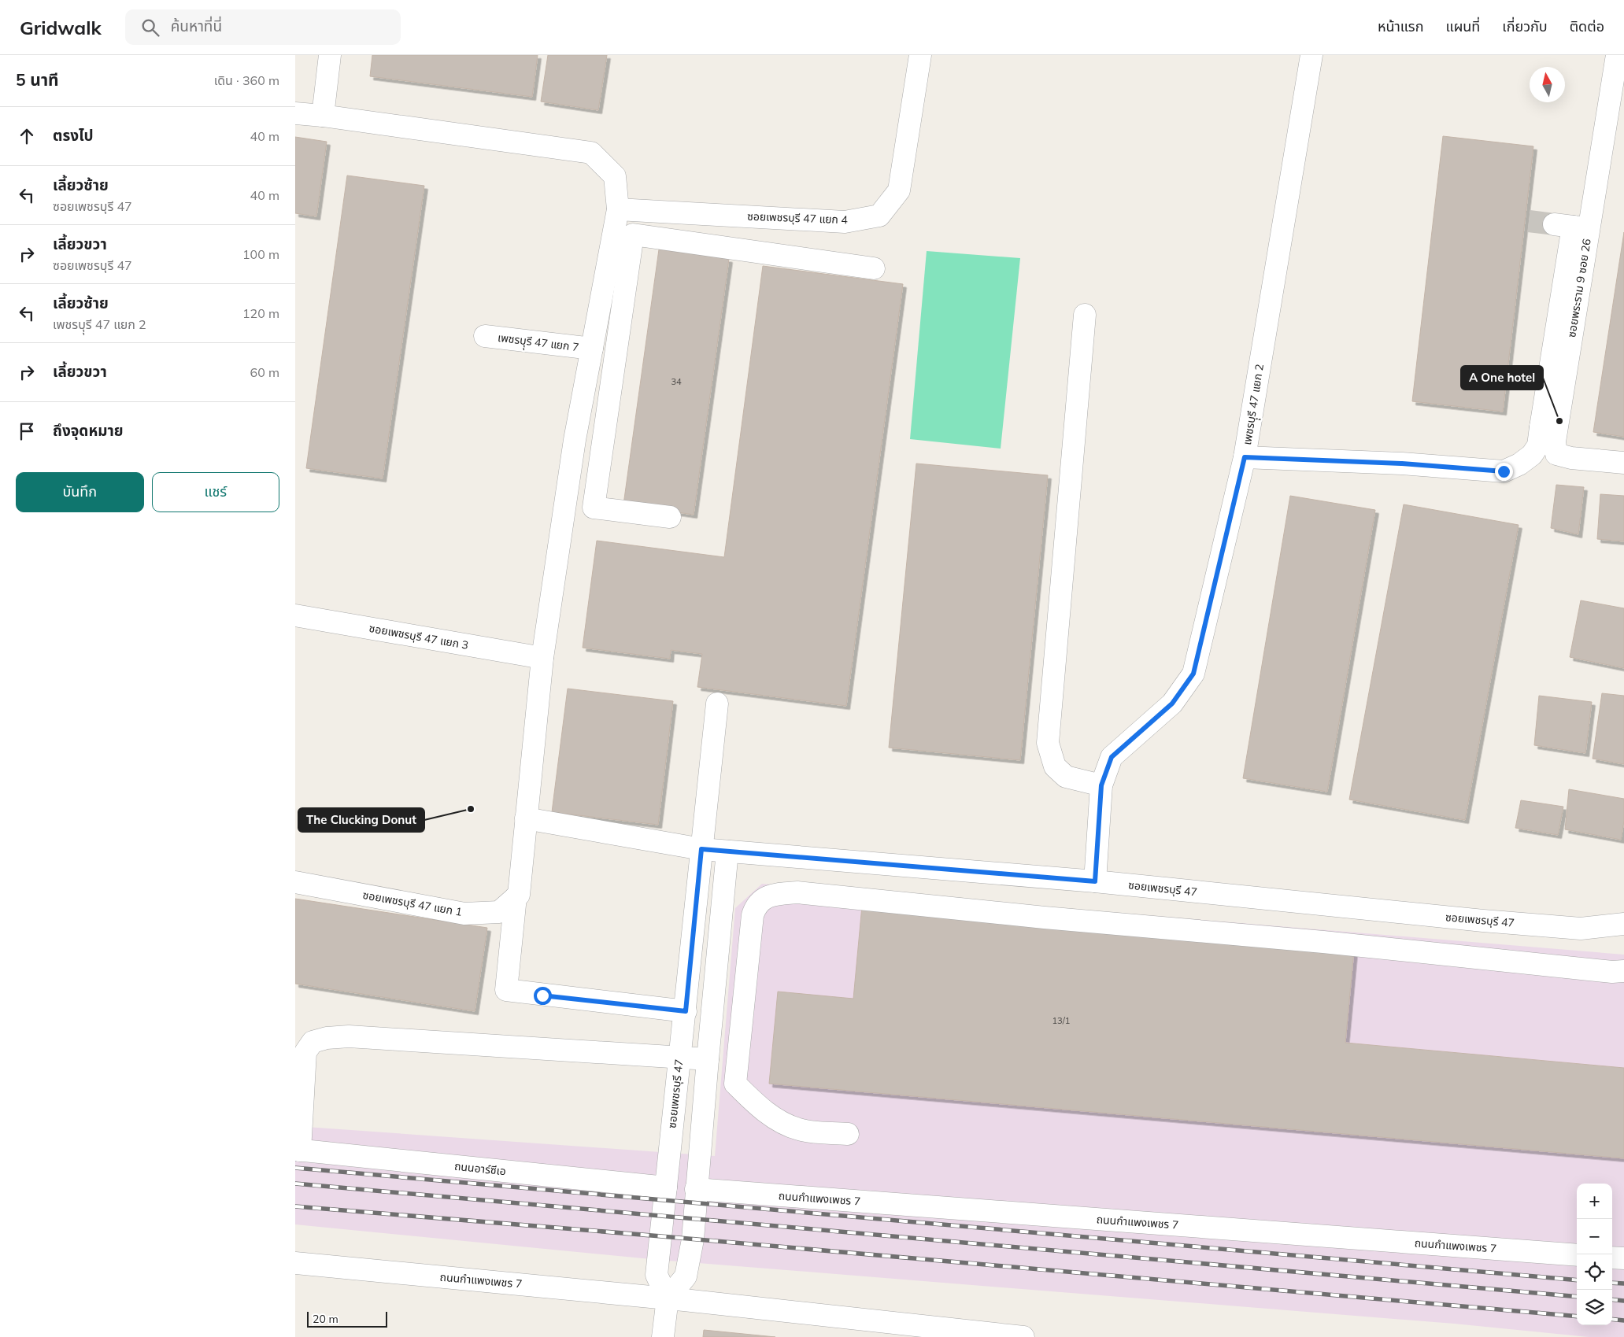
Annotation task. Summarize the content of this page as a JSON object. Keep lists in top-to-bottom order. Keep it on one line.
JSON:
{"streets":{"street":["ซอยเพชรบุรี 47 แยก 4","ซอยพระราม 9 ซอย 26","เพชรบุุรี 47 แยก 7","เพชรบุุรี 47 แยก 2","ซอยเพชรบุรี 47 แยก 3","ซอยเพชรบุรี 47","ซอยเพชรบุรี 47 แยก 1","ถนนอาร์ซีเอ","ถนนกำแพงเพชร 7"]},"crossings":[["ซอยพระราม 9 ซอย 26","เพชรบุุรี 47 แยก 2"],["เพชรบุุรี 47 แยก 2","ซอยเพชรบุรี 47"],["ซอยเพชรบุรี 47","ถนนอาร์ซีเอ"],["ซอยเพชรบุรี 47","ถนนกำแพงเพชร 7"]],"places":["A One hotel","The Clucking Donut"],"house_numbers":["34","13/1"],"scale_bar":"20 m","north":"top","page":{"header":"Gridwalk","search":"ค้นหาที่นี่","nav":["หน้าแรก","แผนที่","เกี่ยวกับ","ติดต่อ"],"heading":["5 นาที","เดิน · 360 m"],"list":[["ตรงไป","40 m"],["เลี้ยวซ้าย","ซอยเพชรบุรี 47","40 m"],["เลี้ยวขวา","ซอยเพชรบุรี 47","100 m"],["เลี้ยวซ้าย","เพชรบุุรี 47 แยก 2","120 m"],["เลี้ยวขวา","60 m"],"ถึงจุดหมาย"],"buttons":["บันทึก","แชร์"],"map_buttons":["+","−"],"scale":"20 m"}}
